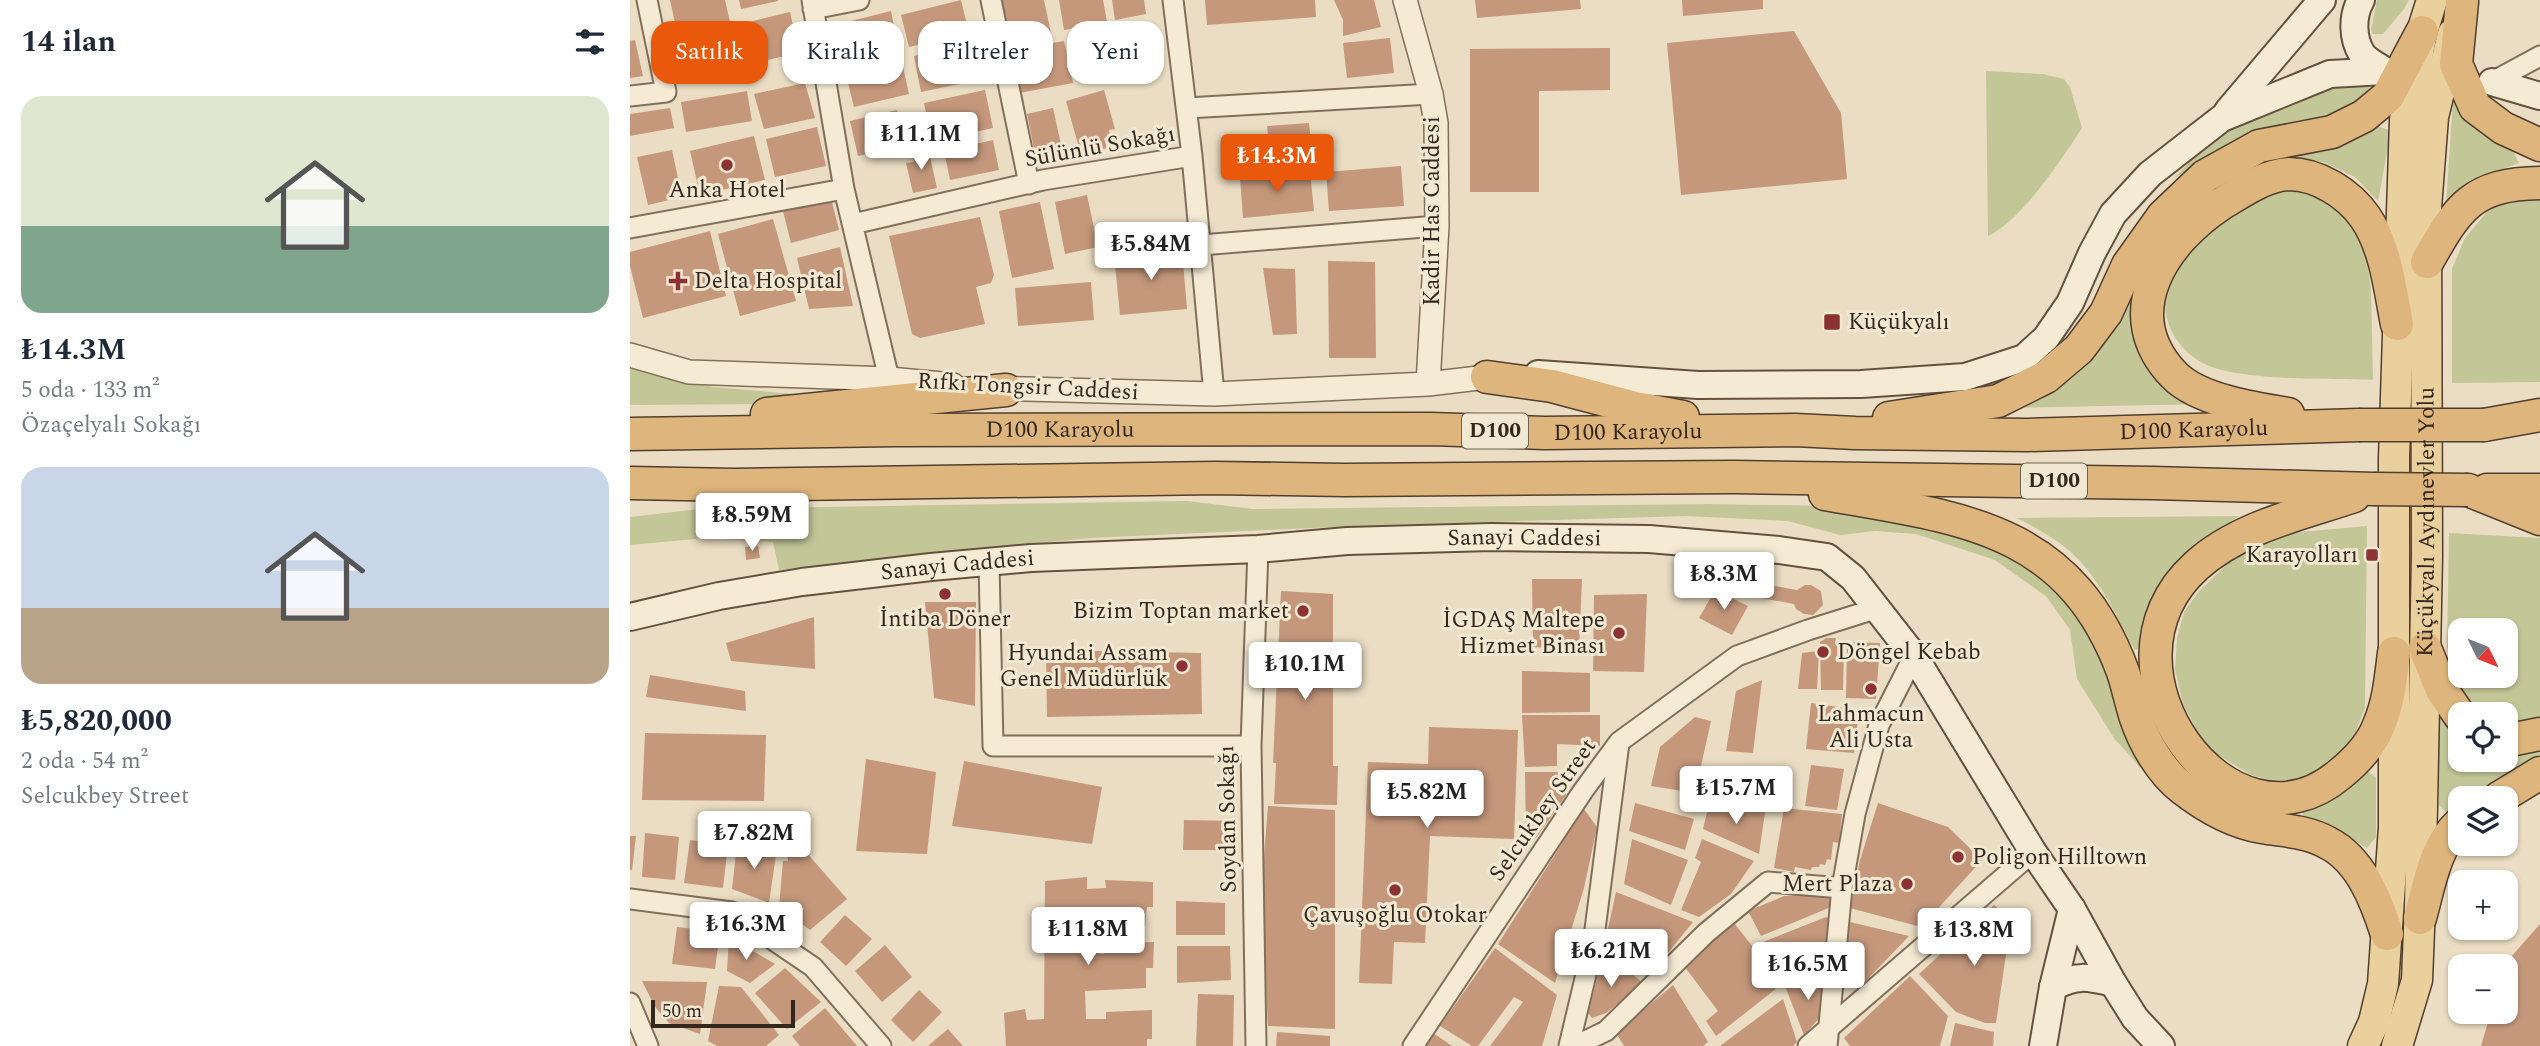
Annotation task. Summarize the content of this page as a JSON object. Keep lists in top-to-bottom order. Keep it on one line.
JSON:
{"streets":{"highway":["D100 Karayolu","D100"],"main road":["Küçükyalı Aydınevler Yolu","Sanayi Caddesi"],"street":["Sülünlü Sokağı","Kadir Has Caddesi","Rıfkı Tongsir Caddesi","Selcukbey Street","Soydan Sokağı"]},"crossings":[["Kadir Has Caddesi","Rıfkı Tongsir Caddesi"],["Sanayi Caddesi","Selcukbey Street"],["Sanayi Caddesi","Soydan Sokağı"]],"places":{"other":["Anka Hotel","İntiba Döner","Bizim Toptan market","İGDAŞ Maltepe Hizmet Binası","Döngel Kebab","Hyundai Assam Genel Müdürlük","Lahmacun Ali Usta","Poligon Hilltown","Mert Plaza","Çavuşoğlu Otokar"],"health":["Delta Hospital"],"transit":["Küçükyalı","Karayolları"]},"scale_bar":"50 m","north":"bottom right","page":{"heading":"14 ilan","chip":["Satılık","Kiralık","Filtreler","Yeni"],"list":[{"name":"₺14.3M","note":"5 oda · 133 m² · Özaçelyalı Sokağı"},{"name":"₺5,820,000","note":"2 oda · 54 m² · Selcukbey Street"}],"price":["₺11.1M","₺14.3M","₺5.84M","₺8.59M","₺8.3M","₺10.1M","₺15.7M","₺5.82M","₺7.82M","₺16.3M","₺11.8M","₺13.8M","₺6.21M","₺16.5M"],"map_buttons":["+","−"],"scale":"50 m"}}
